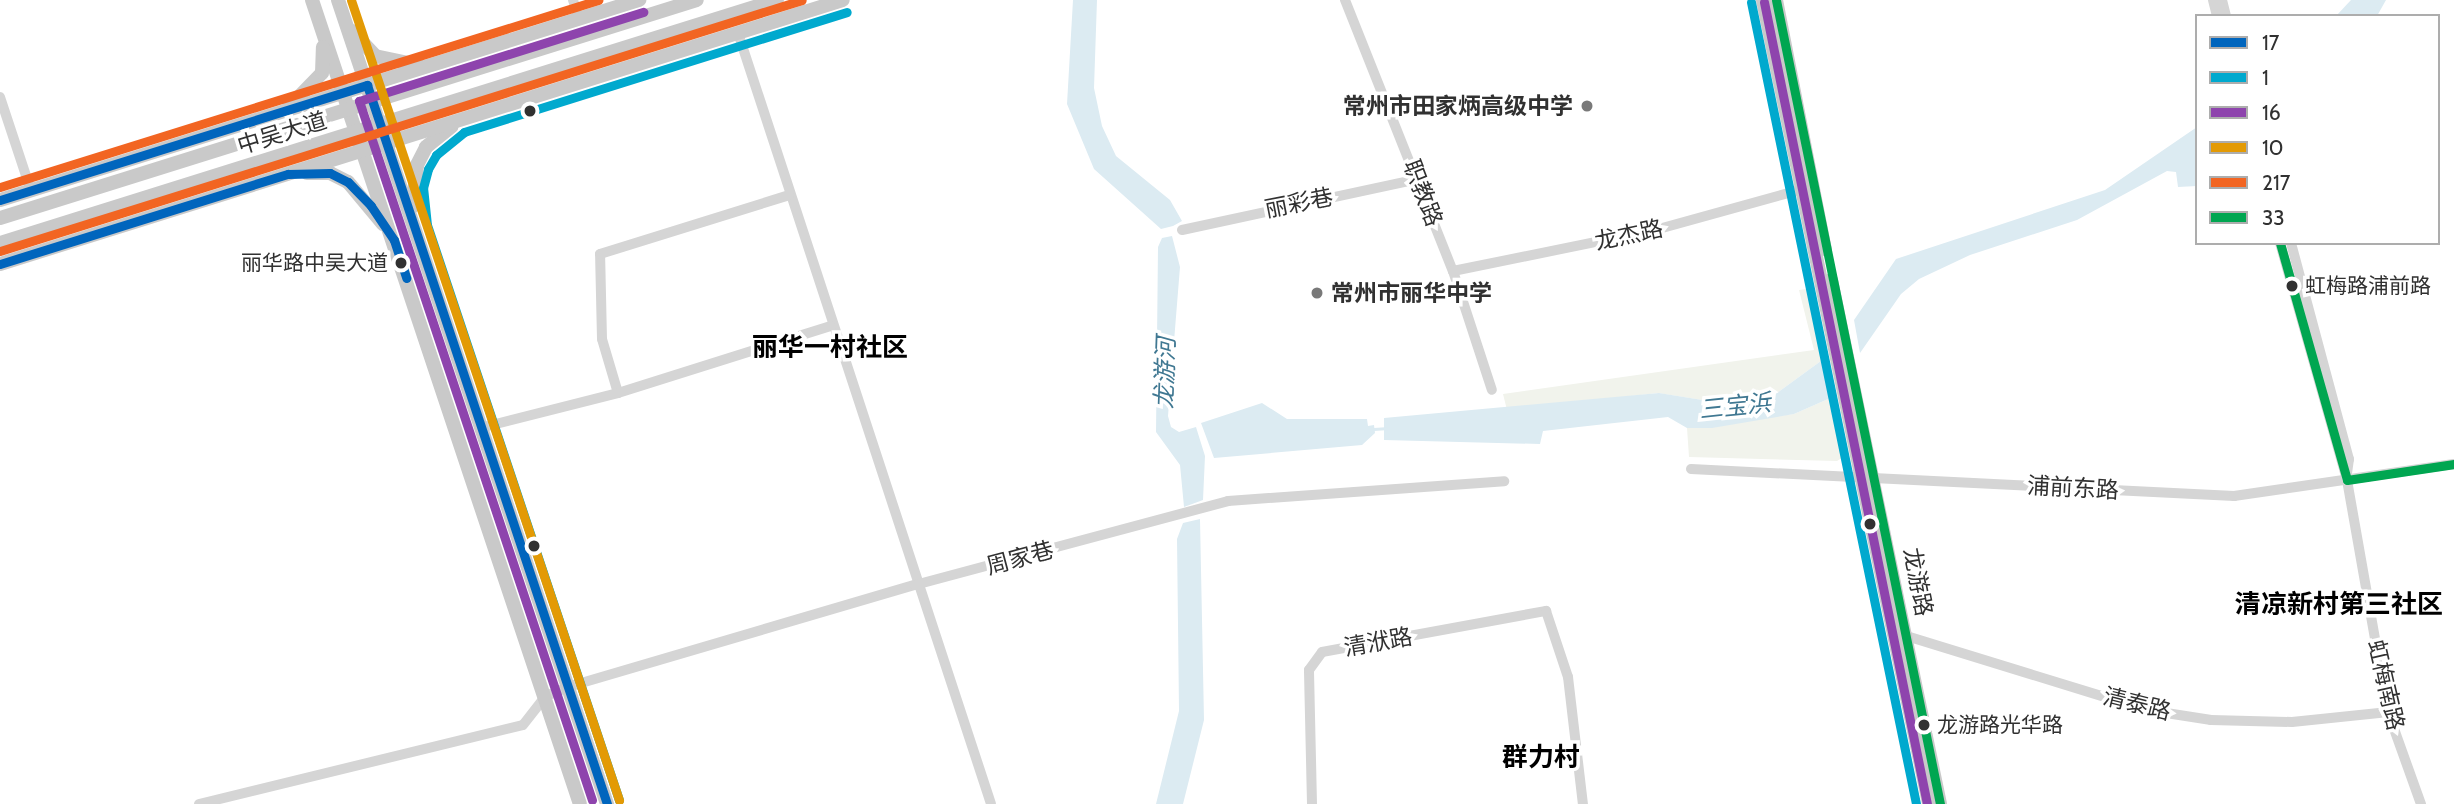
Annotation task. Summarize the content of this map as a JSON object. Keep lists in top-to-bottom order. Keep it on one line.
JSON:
{"streets":{"main road":["中吴大道","龙游路"],"street":["职教路","丽彩巷","龙杰路","浦前东路","周家巷","清洑路","虹梅南路","清泰路"]},"crossings":[["职教路","丽彩巷"],["职教路","龙杰路"],["浦前东路","龙游路"],["浦前东路","虹梅南路"],["龙游路","清泰路"],["虹梅南路","清泰路"]],"districts":["丽华一村社区","清凉新村第三社区","群力村"],"water":["龙游河","三宝浜"],"places":["常州市田家炳高级中学","丽华路中吴大道","虹梅路浦前路","常州市丽华中学","龙游路光华路"],"lines":["transit line 10","transit line 217","transit line 33","transit line 1","transit line 16","transit line 17"],"legend":["17","1","16","10","217","33"]}
